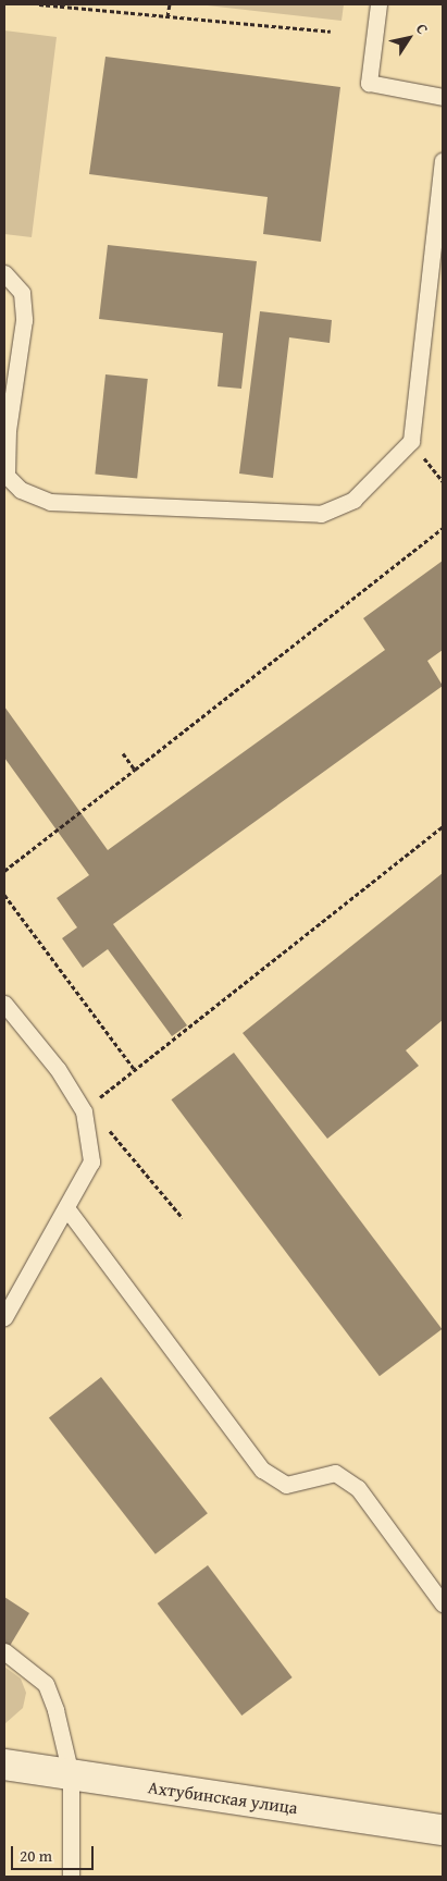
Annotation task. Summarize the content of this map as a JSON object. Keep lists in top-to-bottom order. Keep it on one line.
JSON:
{"streets":{"street":["Ахтубинская улица"]},"scale_bar":"20 m","north":"top right"}
